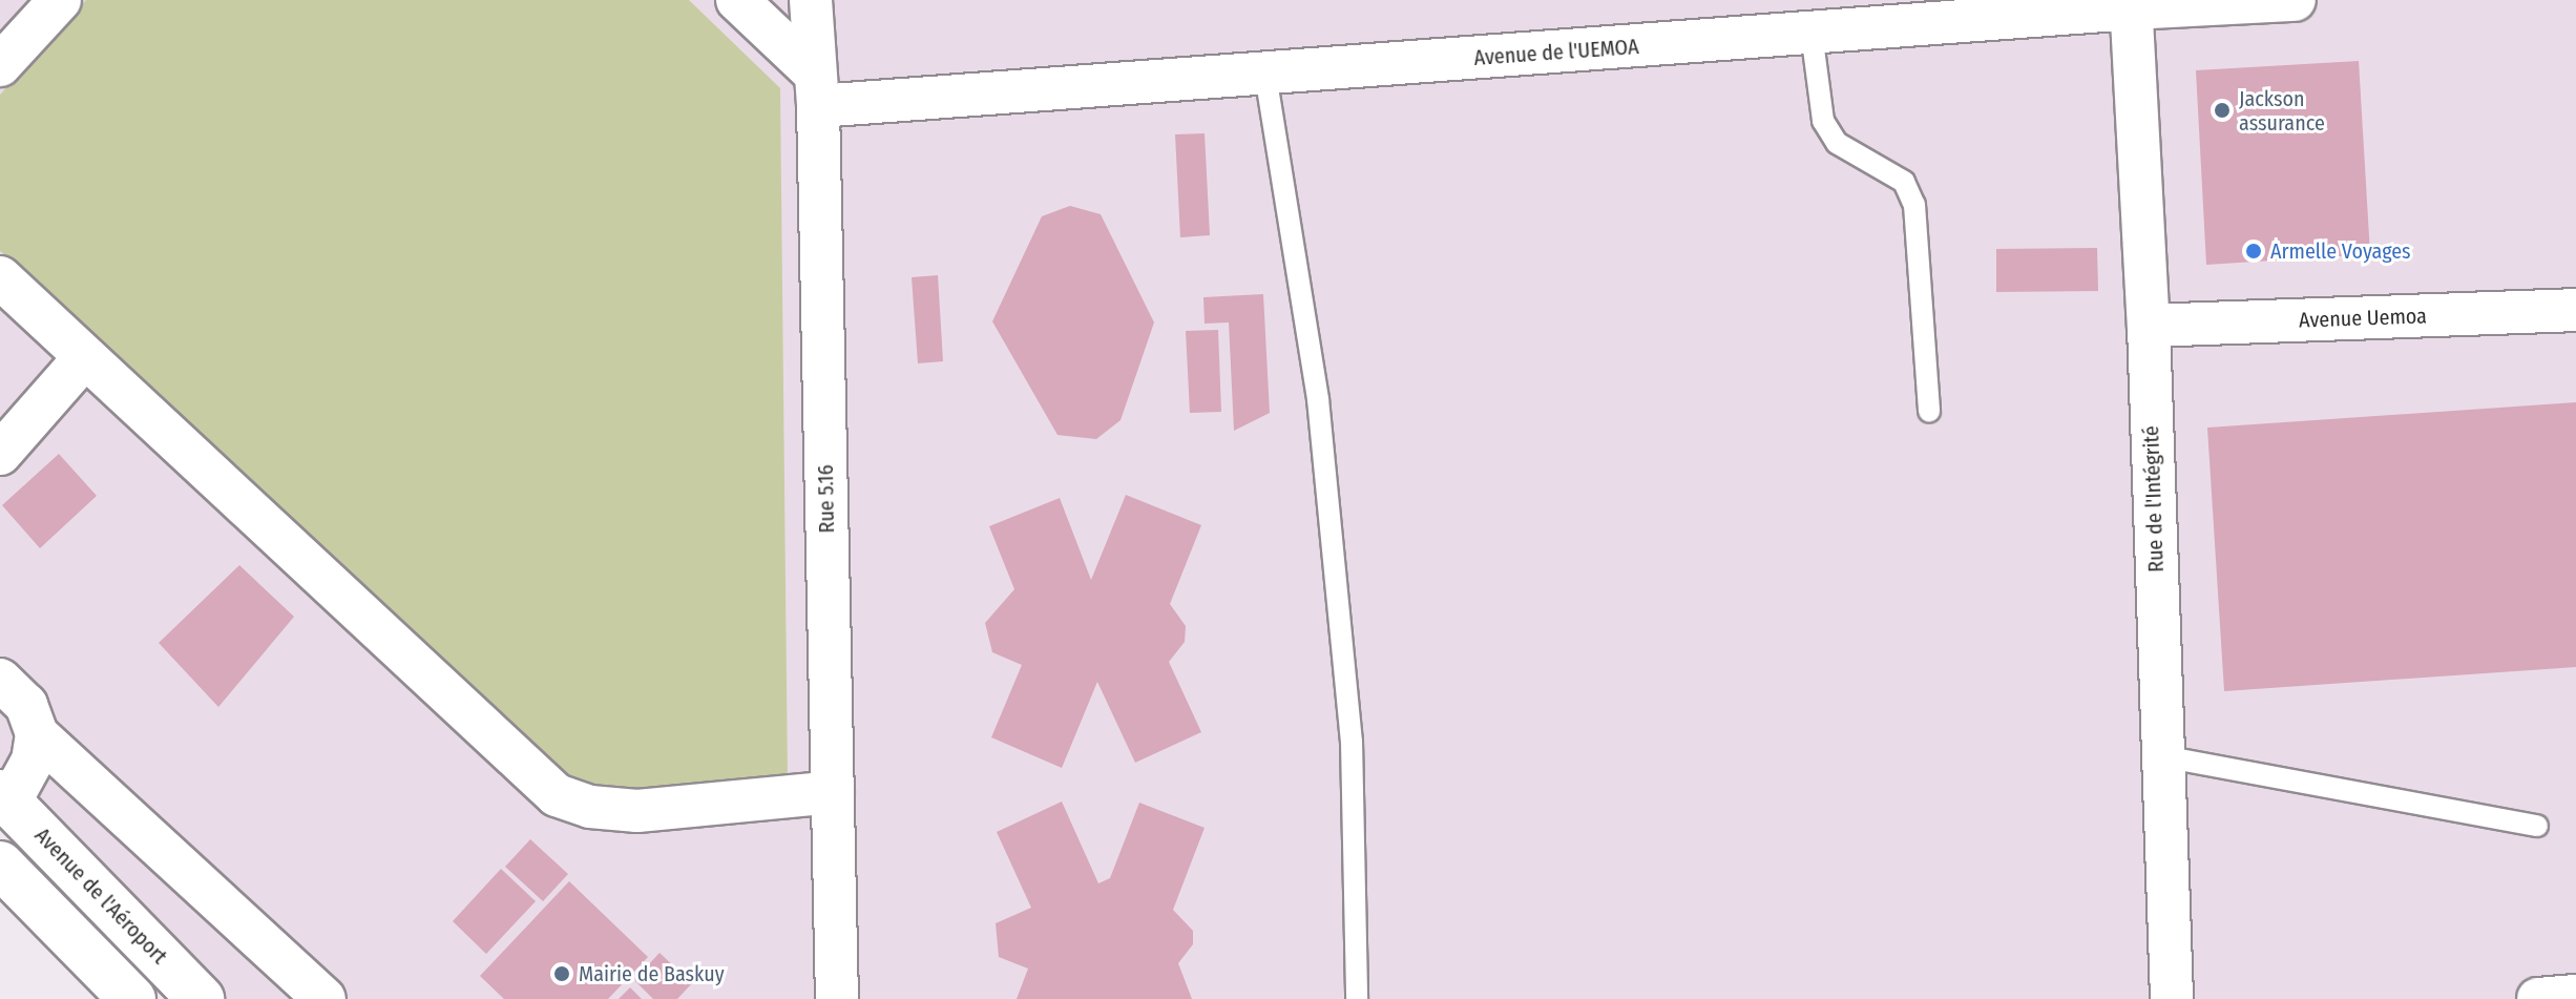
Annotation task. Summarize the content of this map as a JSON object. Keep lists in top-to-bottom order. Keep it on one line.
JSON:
{"streets":{"main road":["Avenue de l'Aéroport"],"street":["Avenue de l'UEMOA","Avenue Uemoa","Rue 5.16","Rue de l'Intégrité"]},"crossings":[["Avenue de l'UEMOA","Rue 5.16"],["Avenue de l'UEMOA","Rue de l'Intégrité"],["Avenue Uemoa","Rue de l'Intégrité"]],"places":["Jackson assurance","Armelle Voyages","Mairie de Baskuy"]}
